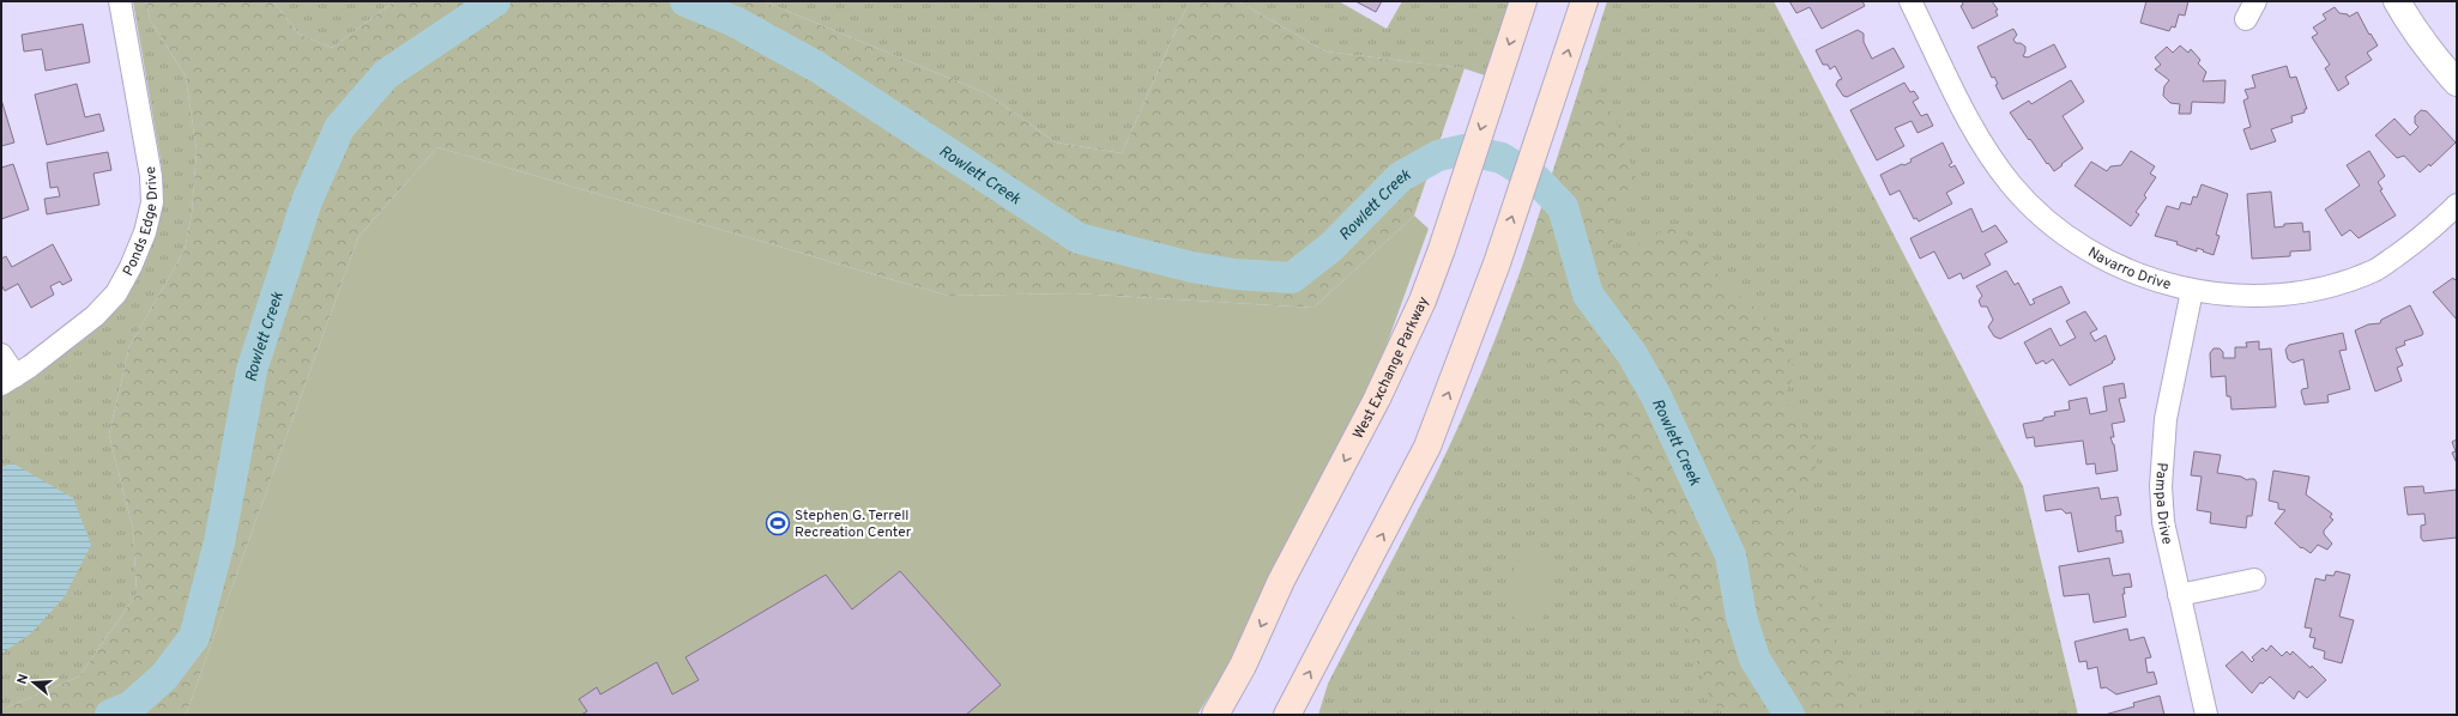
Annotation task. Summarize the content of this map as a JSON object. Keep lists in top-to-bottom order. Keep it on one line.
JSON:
{"streets":{"main road":["West Exchange Parkway"],"street":["Ponds Edge Drive","Navarro Drive","Pampa Drive"]},"crossings":[["Navarro Drive","Pampa Drive"]],"water":["Rowlett Creek"],"places":{"sports":["Stephen G. Terrell Recreation Center"]},"north":"left"}
